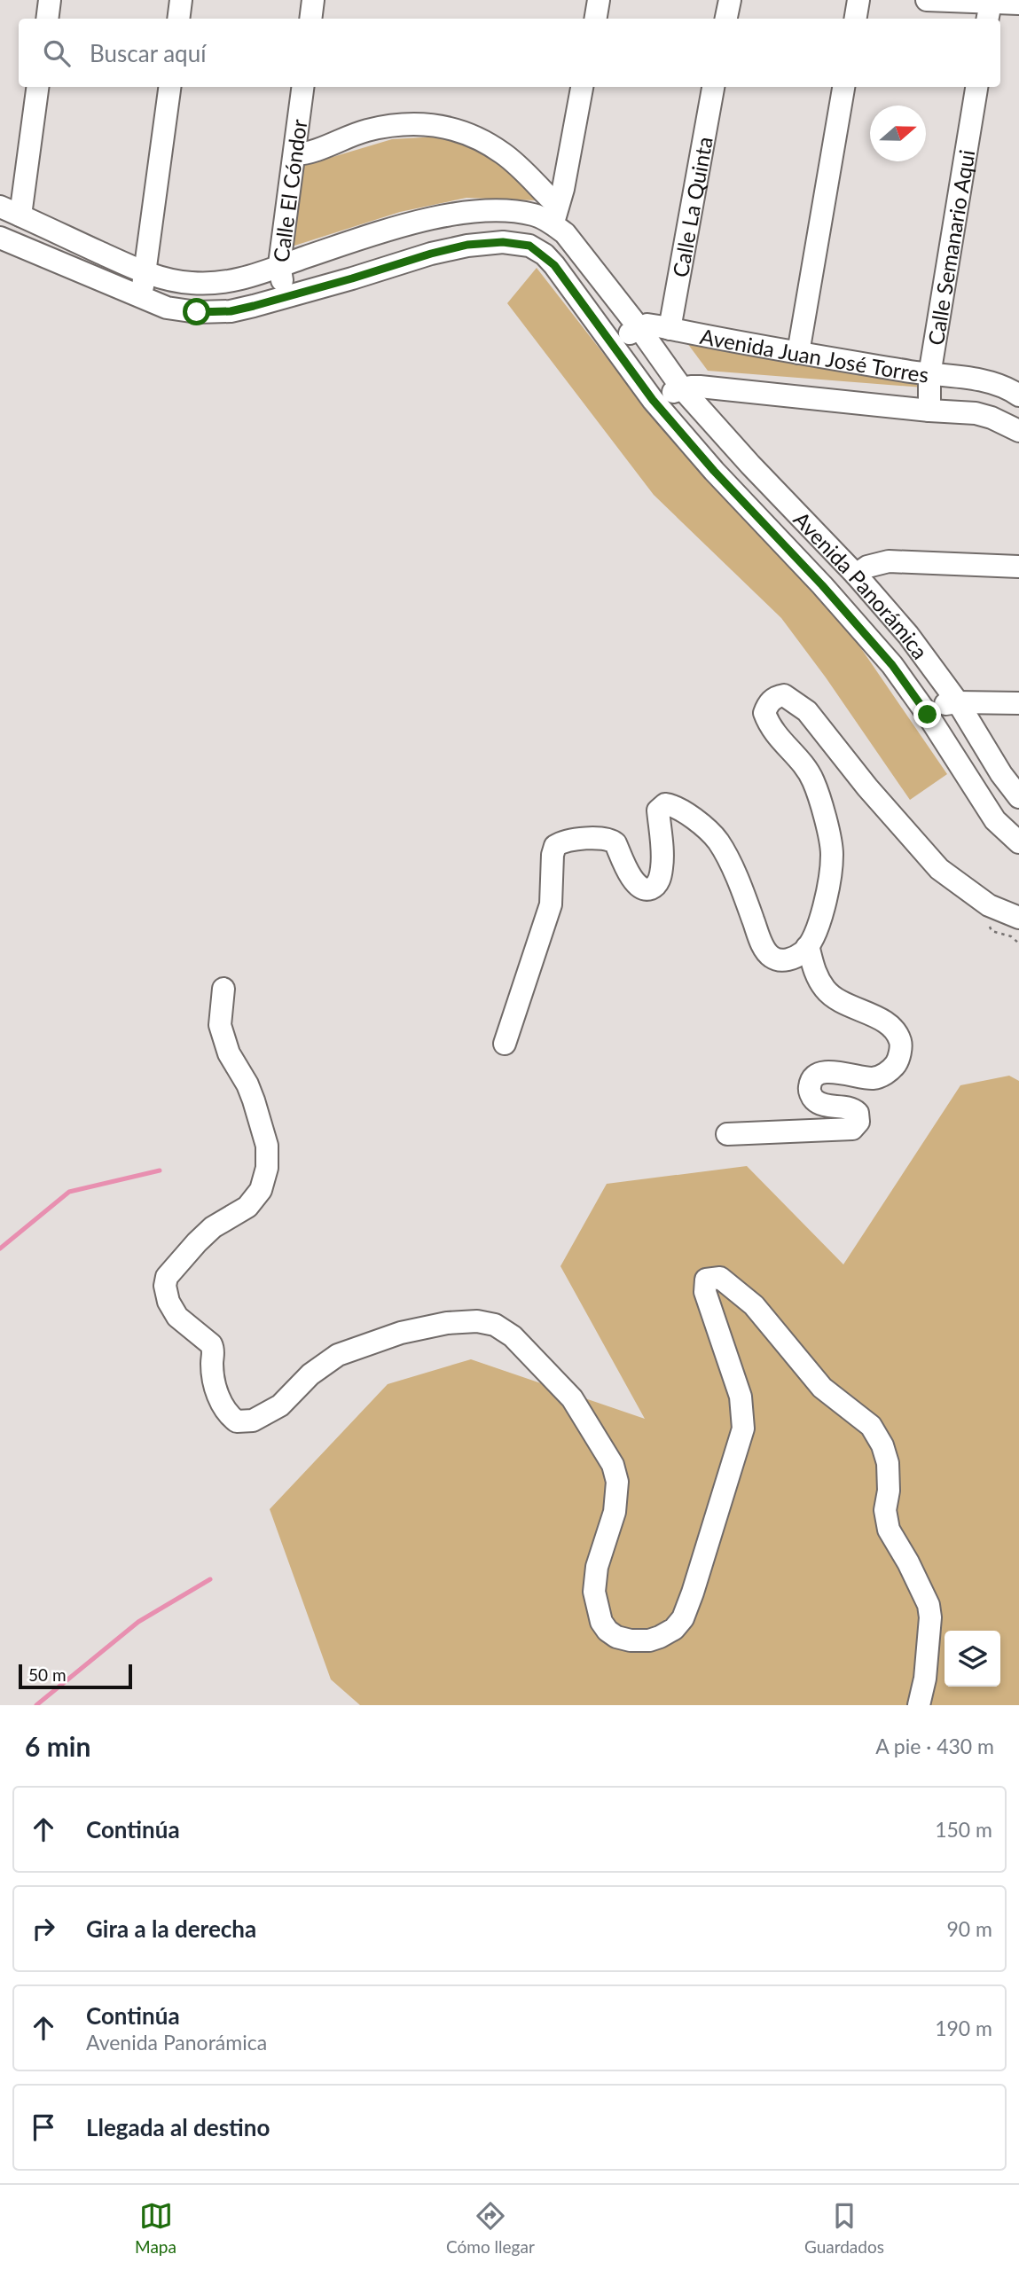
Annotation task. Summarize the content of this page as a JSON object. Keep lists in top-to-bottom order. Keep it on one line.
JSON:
{"streets":{"street":["Calle El Cóndor","Calle La Quinta","Calle Semanario Aqui","Avenida Juan José Torres","Avenida Panorámica"]},"crossings":[["Calle El Cóndor","Avenida Panorámica"],["Calle La Quinta","Avenida Juan José Torres"],["Calle Semanario Aqui","Avenida Juan José Torres"],["Avenida Juan José Torres","Avenida Panorámica"]],"scale_bar":"50 m","north":"right","page":{"search":"Buscar aquí","scale":"50 m","heading":["6 min","A pie · 430 m"],"list":[["Continúa","150 m"],["Gira a la derecha","90 m"],["Continúa","Avenida Panorámica","190 m"],"Llegada al destino"],"nav":["Mapa","Cómo llegar","Guardados"]}}
